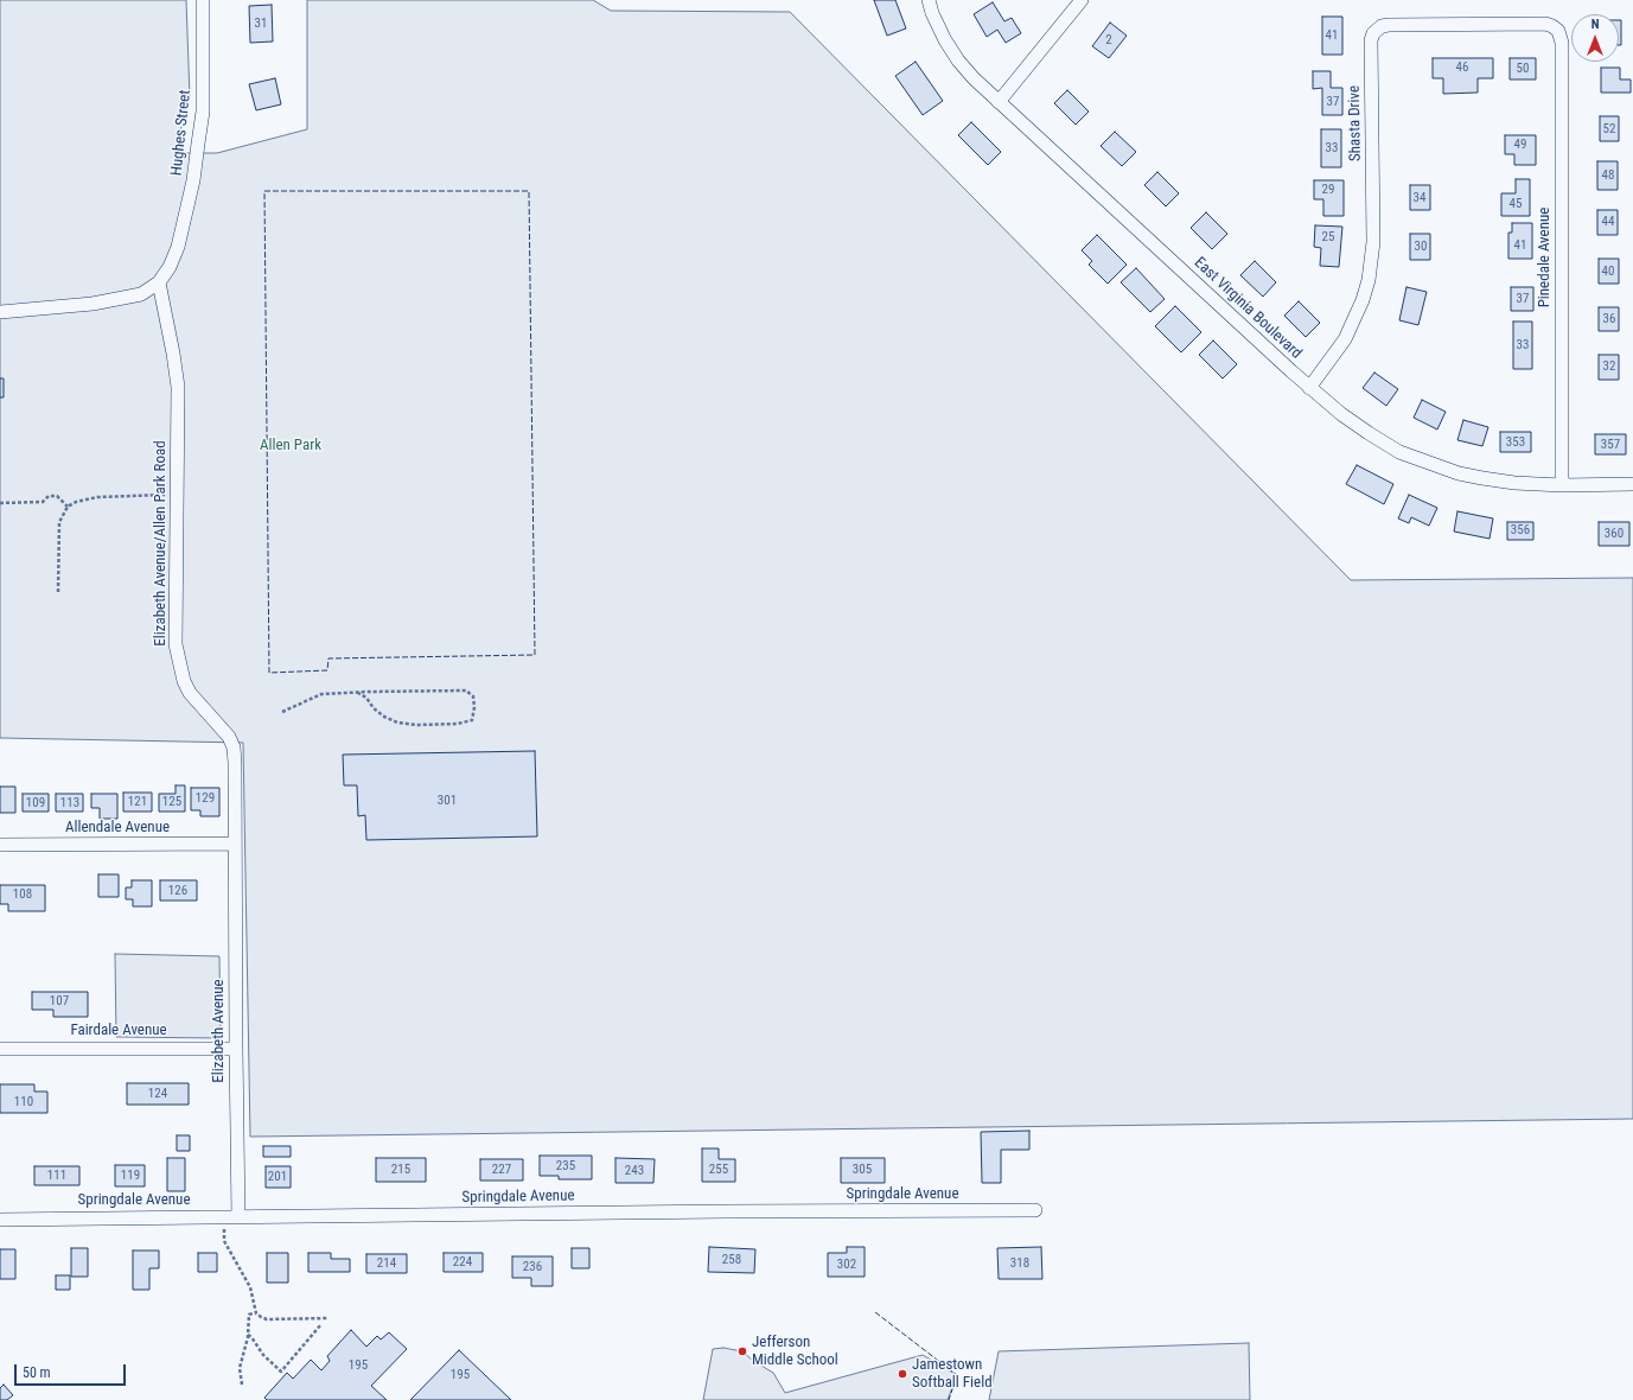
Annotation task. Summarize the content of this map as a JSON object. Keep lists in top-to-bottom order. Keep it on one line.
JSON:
{"streets":{"street":["Shasta Drive","Hughes Street","Pinedale Avenue","East Virginia Boulevard","Elizabeth Avenue/Allen Park Road","Allendale Avenue","Fairdale Avenue","Elizabeth Avenue","Springdale Avenue"]},"crossings":[["Shasta Drive","Pinedale Avenue"],["Shasta Drive","East Virginia Boulevard"],["Hughes Street","Elizabeth Avenue/Allen Park Road"],["Pinedale Avenue","East Virginia Boulevard"],["Elizabeth Avenue/Allen Park Road","Allendale Avenue"],["Elizabeth Avenue/Allen Park Road","Elizabeth Avenue"],["Allendale Avenue","Elizabeth Avenue"],["Fairdale Avenue","Elizabeth Avenue"],["Elizabeth Avenue","Springdale Avenue"]],"parks":["Allen Park"],"places":["Jefferson Middle School","Jamestown Softball Field"],"house_numbers":["31","41","2","46","50","37","52","49","33","48","29","34","45","44","25","41","30","40","37","36","33","32","353","357","356","360","129","301","121","125","109","113","126","108","107","124","110","235","215","227","255","305","243","111","119","201","258","224","214","318","302","236","195","195"],"scale_bar":"50 m","north":"top"}
